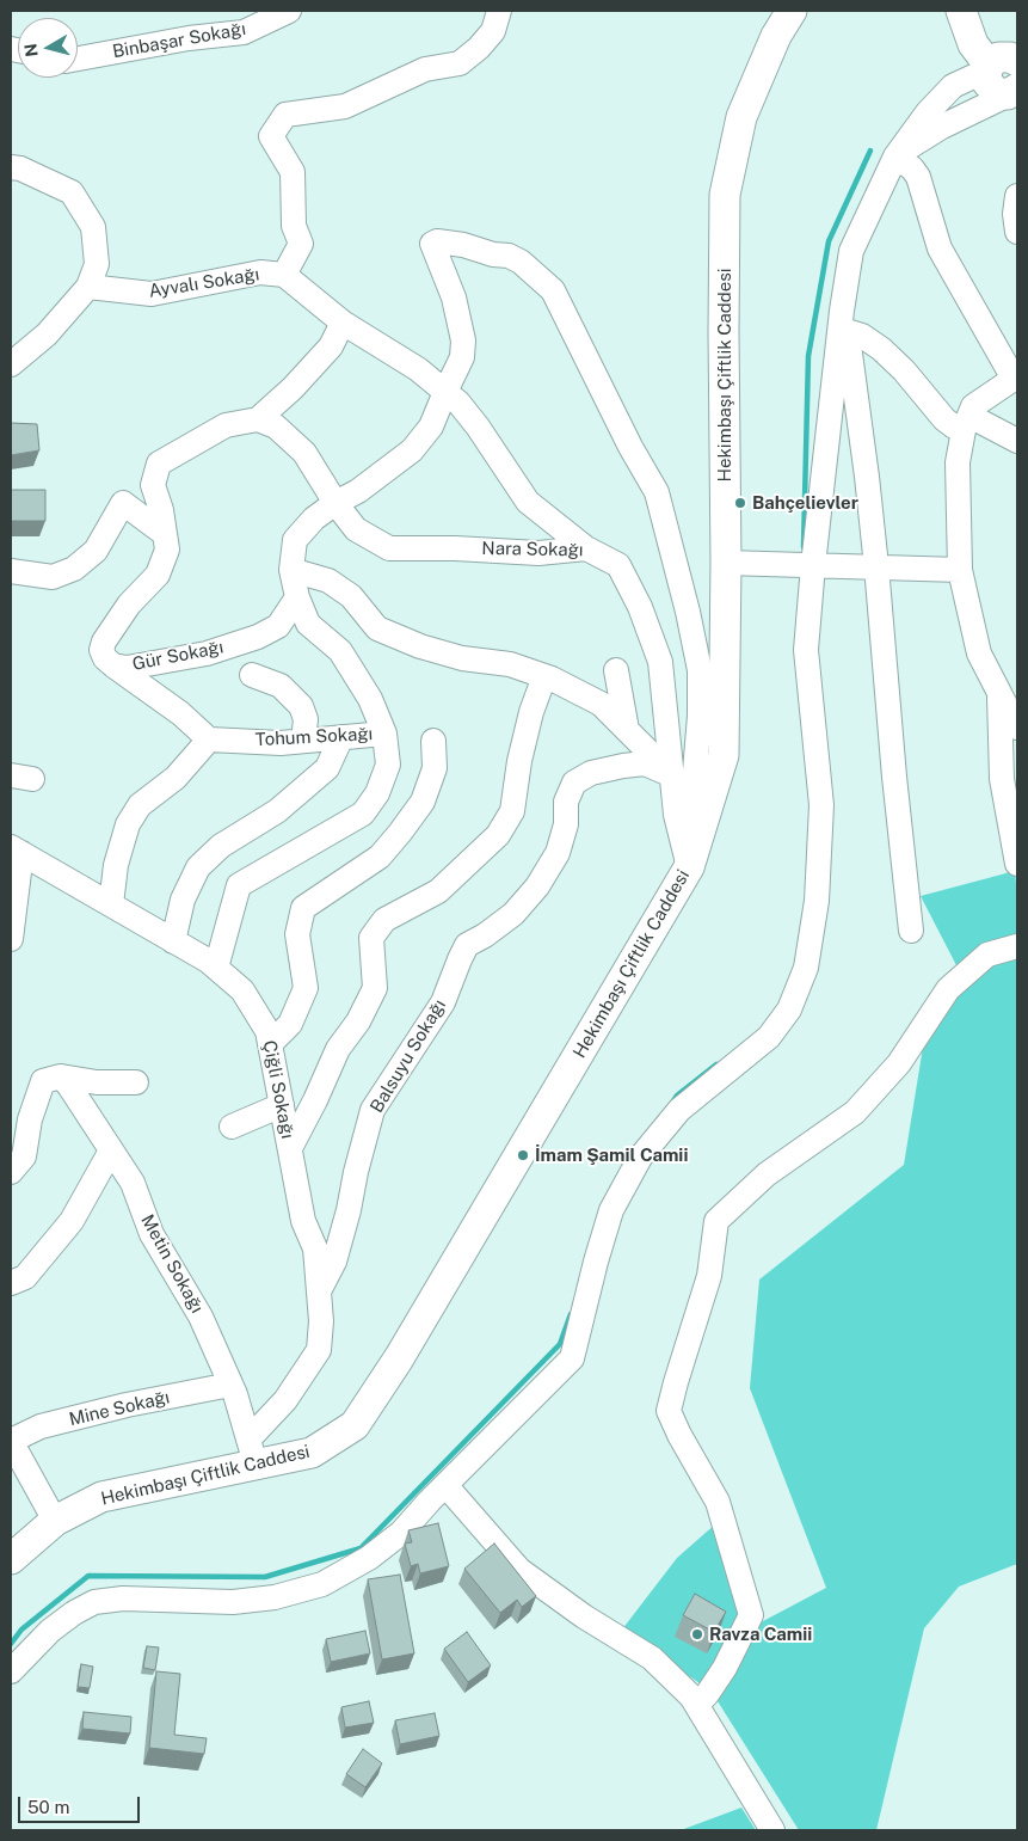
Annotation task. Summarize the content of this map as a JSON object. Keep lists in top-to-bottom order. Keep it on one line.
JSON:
{"streets":{"main road":["Hekimbaşı Çiftlik Caddesi"],"street":["Binbaşar Sokağı","Ayvalı Sokağı","Nara Sokağı","Gür Sokağı","Tohum Sokağı","Balsuyu Sokağı","Çiğli Sokağı","Metin Sokağı","Mine Sokağı"]},"crossings":[["Ayvalı Sokağı","Nara Sokağı"],["Hekimbaşı Çiftlik Caddesi","Nara Sokağı"],["Hekimbaşı Çiftlik Caddesi","Çiğli Sokağı"],["Hekimbaşı Çiftlik Caddesi","Metin Sokağı"],["Nara Sokağı","Gür Sokağı"],["Nara Sokağı","Balsuyu Sokağı"],["Balsuyu Sokağı","Çiğli Sokağı"],["Çiğli Sokağı","Metin Sokağı"],["Metin Sokağı","Mine Sokağı"]],"places":["Bahçelievler","İmam Şamil Camii","Ravza Camii"],"scale_bar":"50 m","north":"left"}
